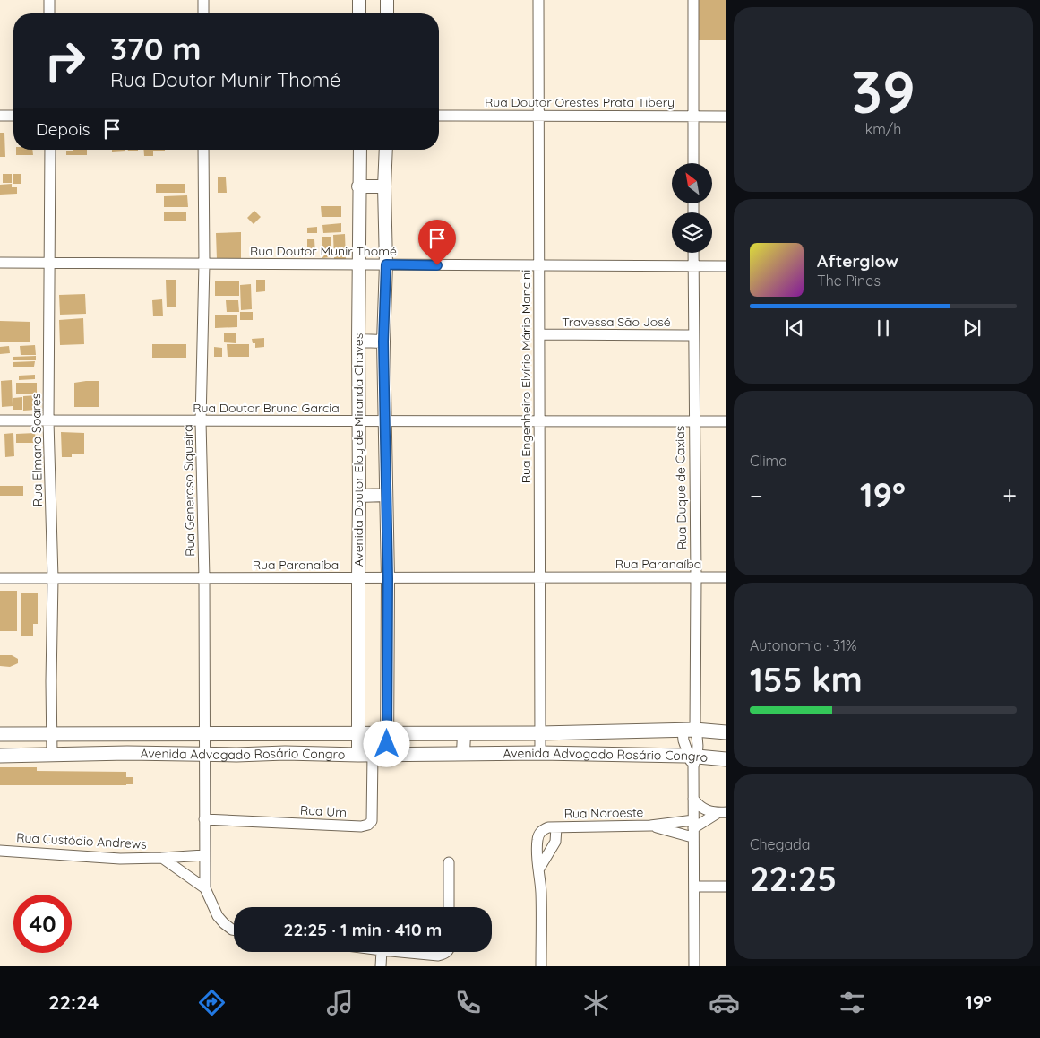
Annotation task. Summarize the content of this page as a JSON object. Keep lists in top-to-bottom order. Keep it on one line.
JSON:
{"streets":{"main road":["Avenida Advogado Rosário Congro"],"street":["Rua Doutor Orestes Prata Tibery","Rua Doutor Munir Thomé","Travessa São José","Rua Engenheiro Elvírio Mário Mancini","Rua Doutor Bruno Garcia","Rua Elmano Soares","Avenida Doutor Eloy de Miranda Chaves","Rua Duque de Caxias","Rua Generoso Siqueira","Rua Paranaíba","Rua Um","Rua Noroeste","Rua Custódio Andrews"]},"crossings":[["Rua Doutor Orestes Prata Tibery","Rua Engenheiro Elvírio Mário Mancini"],["Rua Doutor Munir Thomé","Rua Engenheiro Elvírio Mário Mancini"],["Rua Doutor Munir Thomé","Rua Elmano Soares"],["Rua Doutor Munir Thomé","Avenida Doutor Eloy de Miranda Chaves"],["Rua Doutor Munir Thomé","Rua Duque de Caxias"],["Rua Doutor Munir Thomé","Rua Generoso Siqueira"],["Travessa São José","Rua Engenheiro Elvírio Mário Mancini"],["Travessa São José","Rua Duque de Caxias"],["Rua Engenheiro Elvírio Mário Mancini","Rua Doutor Bruno Garcia"],["Rua Engenheiro Elvírio Mário Mancini","Rua Paranaíba"],["Rua Engenheiro Elvírio Mário Mancini","Avenida Advogado Rosário Congro"],["Rua Doutor Bruno Garcia","Rua Elmano Soares"],["Rua Doutor Bruno Garcia","Avenida Doutor Eloy de Miranda Chaves"],["Rua Doutor Bruno Garcia","Rua Duque de Caxias"],["Rua Doutor Bruno Garcia","Rua Generoso Siqueira"],["Rua Elmano Soares","Rua Paranaíba"],["Rua Elmano Soares","Avenida Advogado Rosário Congro"],["Avenida Doutor Eloy de Miranda Chaves","Rua Paranaíba"],["Avenida Doutor Eloy de Miranda Chaves","Avenida Advogado Rosário Congro"],["Rua Duque de Caxias","Rua Paranaíba"],["Rua Duque de Caxias","Avenida Advogado Rosário Congro"],["Rua Generoso Siqueira","Rua Paranaíba"],["Rua Generoso Siqueira","Avenida Advogado Rosário Congro"],["Rua Generoso Siqueira","Rua Um"],["Rua Generoso Siqueira","Rua Custódio Andrews"],["Avenida Advogado Rosário Congro","Rua Um"]],"north":"top left","page":{"tile":[["39","km/h"],"Clima",["Autonomia · 31%","155 km"],["Chegada","22:25"]],"turn":["370 m","Rua Doutor Munir Thomé"],"then":"Depois","song":["Afterglow","The Pines"],"heat":["−","19°","+"],"limit":"40","trip":"22:25 · 1 min · 410 m","tabs":["22:24","19°"]}}
